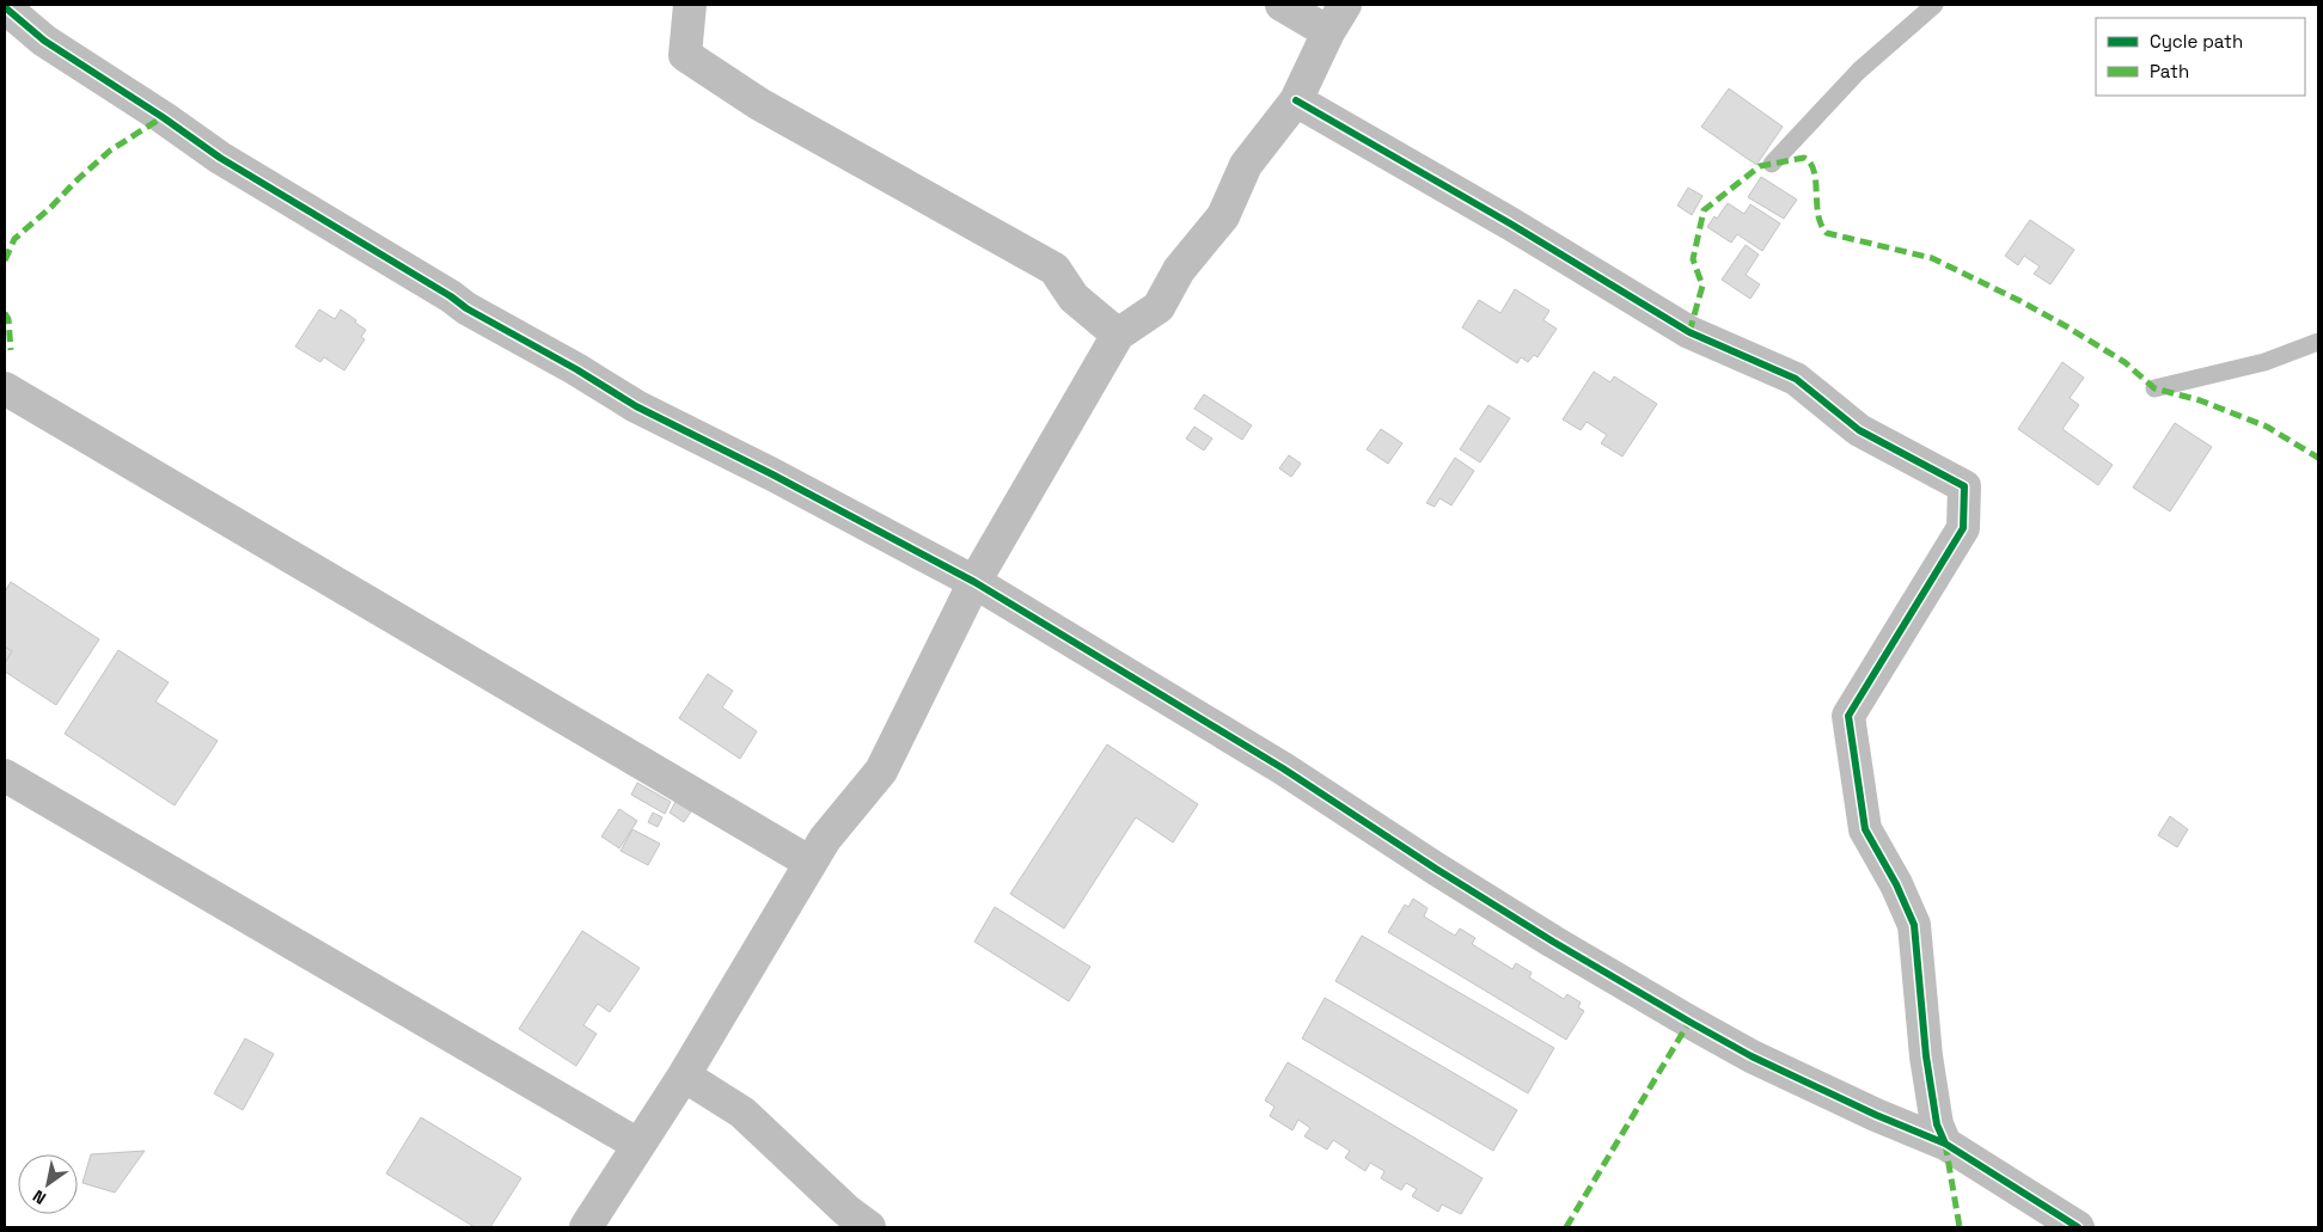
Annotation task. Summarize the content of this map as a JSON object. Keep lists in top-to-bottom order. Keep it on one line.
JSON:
{"legend":["Cycle path","Path"],"north":"bottom left"}
